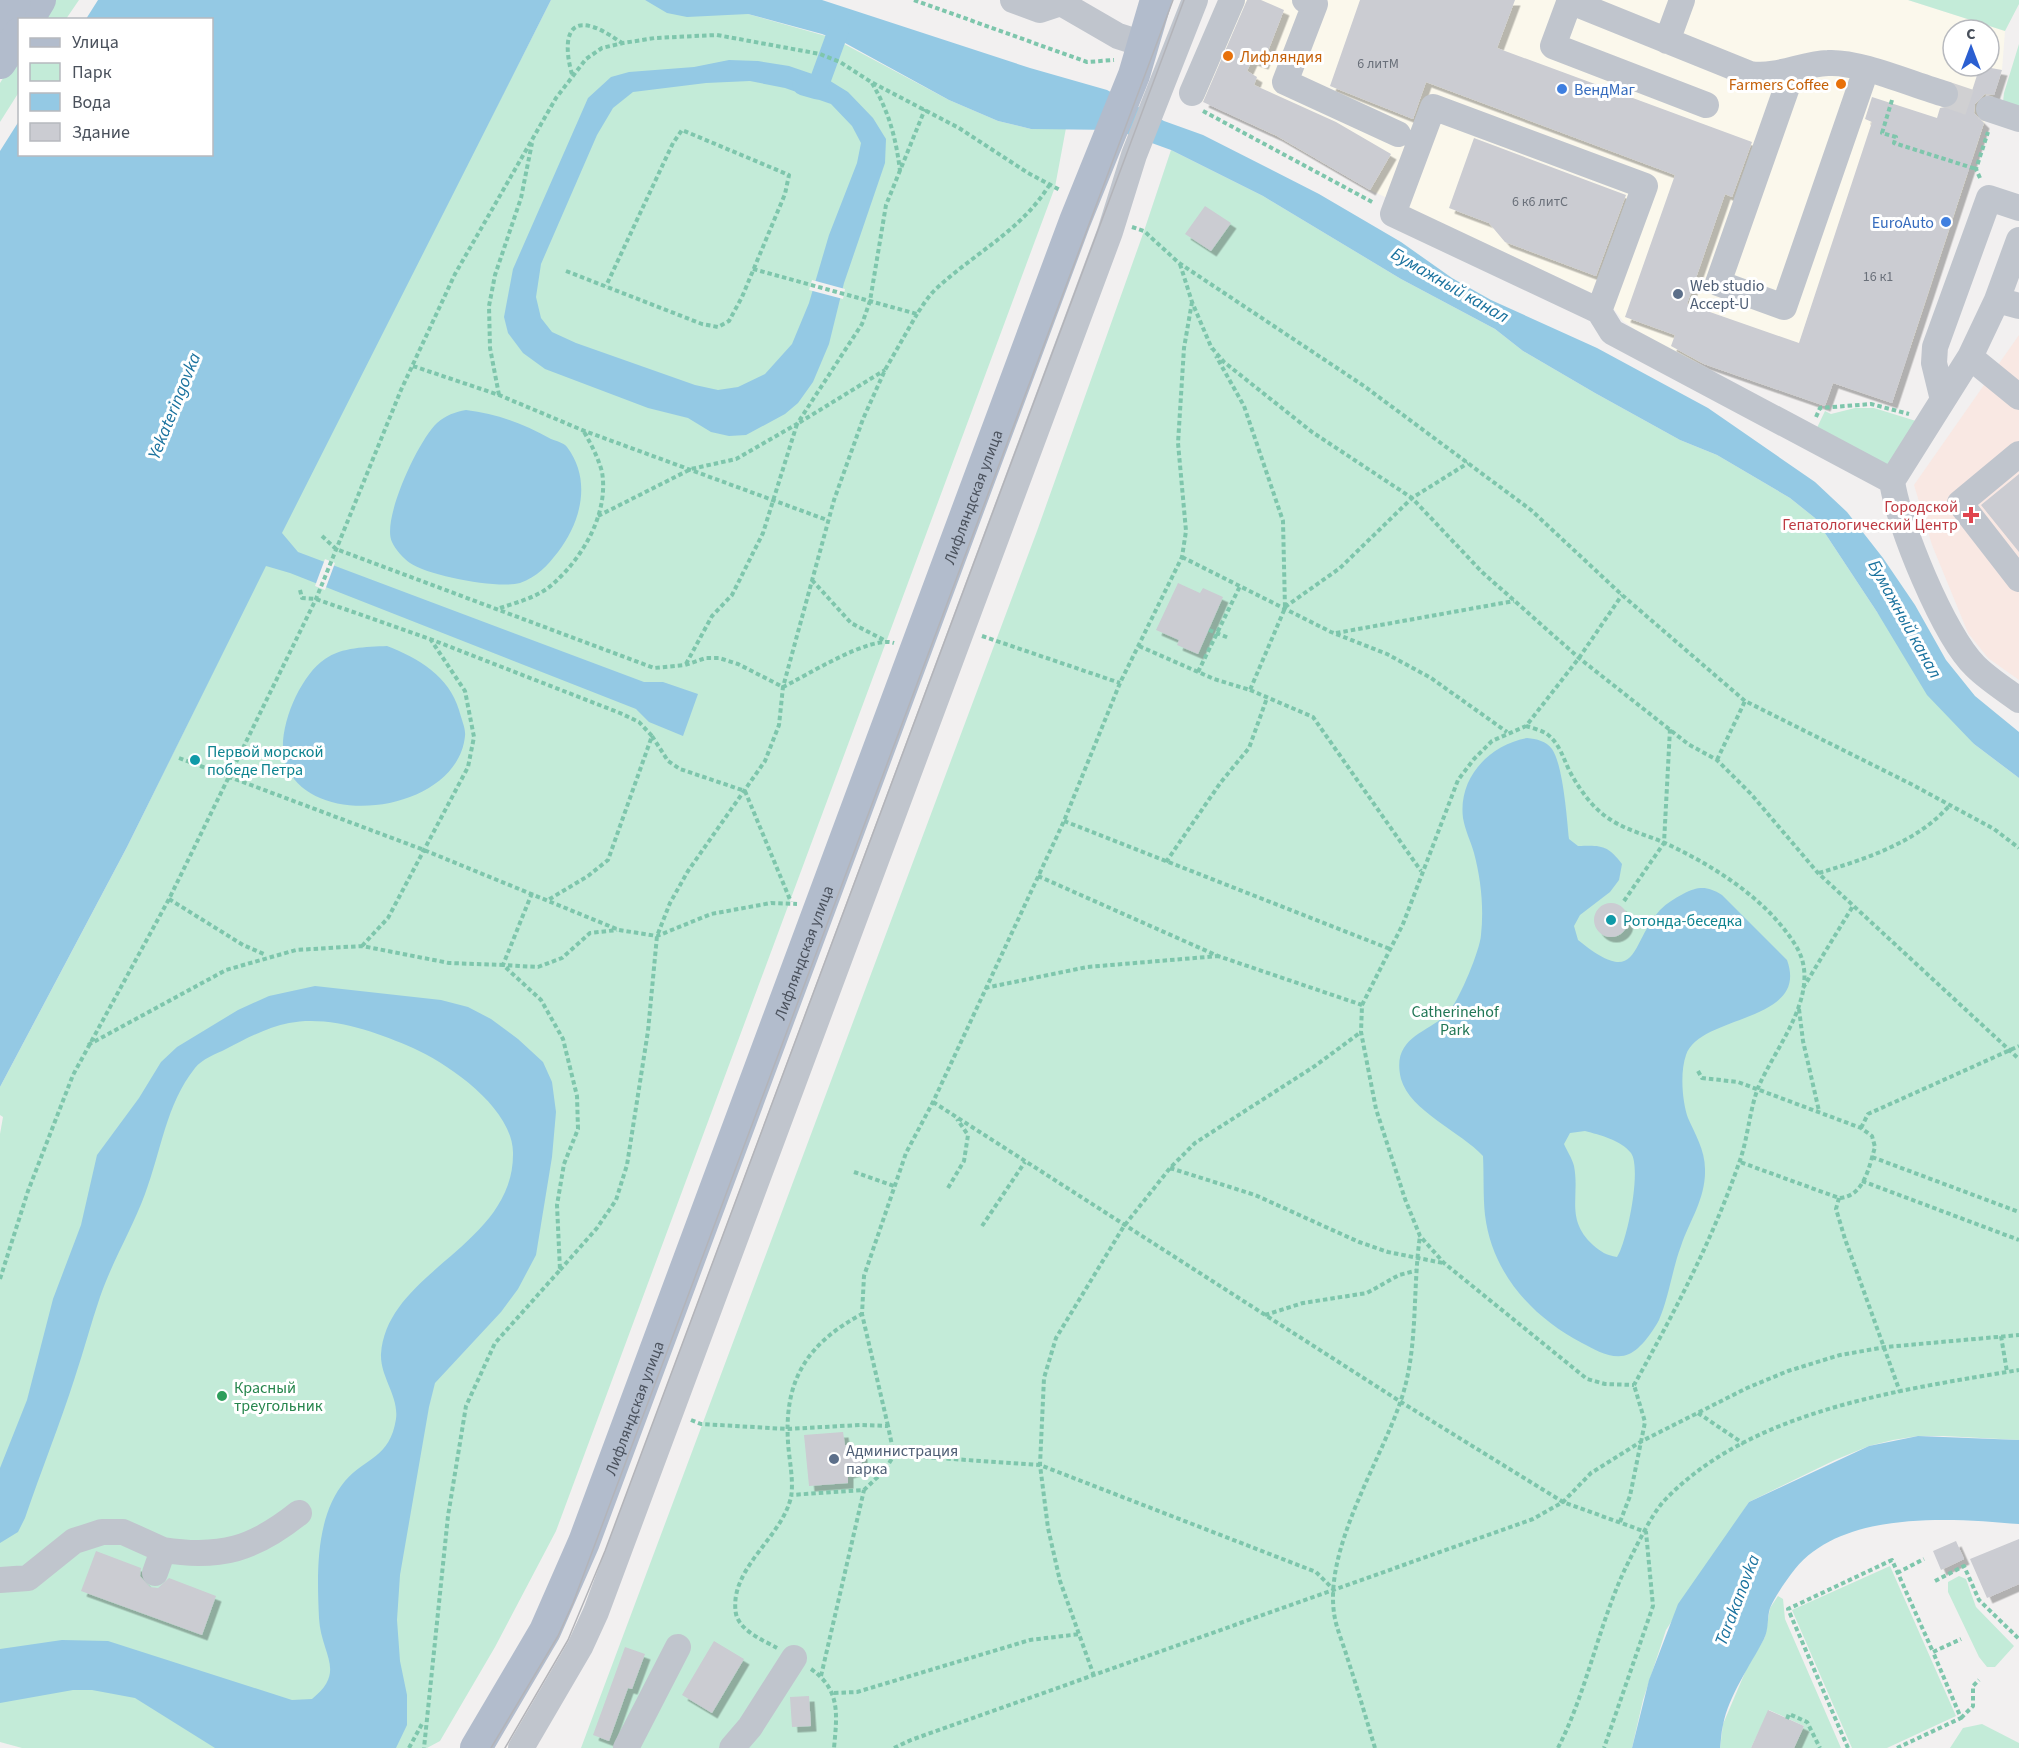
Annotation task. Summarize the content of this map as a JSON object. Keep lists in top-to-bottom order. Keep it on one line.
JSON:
{"streets":{"main road":["Лифляндская улица"]},"water":["Бумажный канал","Yekateringovka","Tarakanovka"],"parks":["Catherinehof Park"],"places":{"other":["Лифляндия","Farmers Coffee","ВендМаг","EuroAuto","Web studio Accept-U","Первой морской победе Петра","Ротонда-беседка","Красный треугольник","Администрация парка"],"health":["Городской Гепатологический Центр"]},"house_numbers":["6 литМ","6 к6 литС","16 к1"],"legend":["Улица","Парк","Вода","Здание"],"north":"top"}
